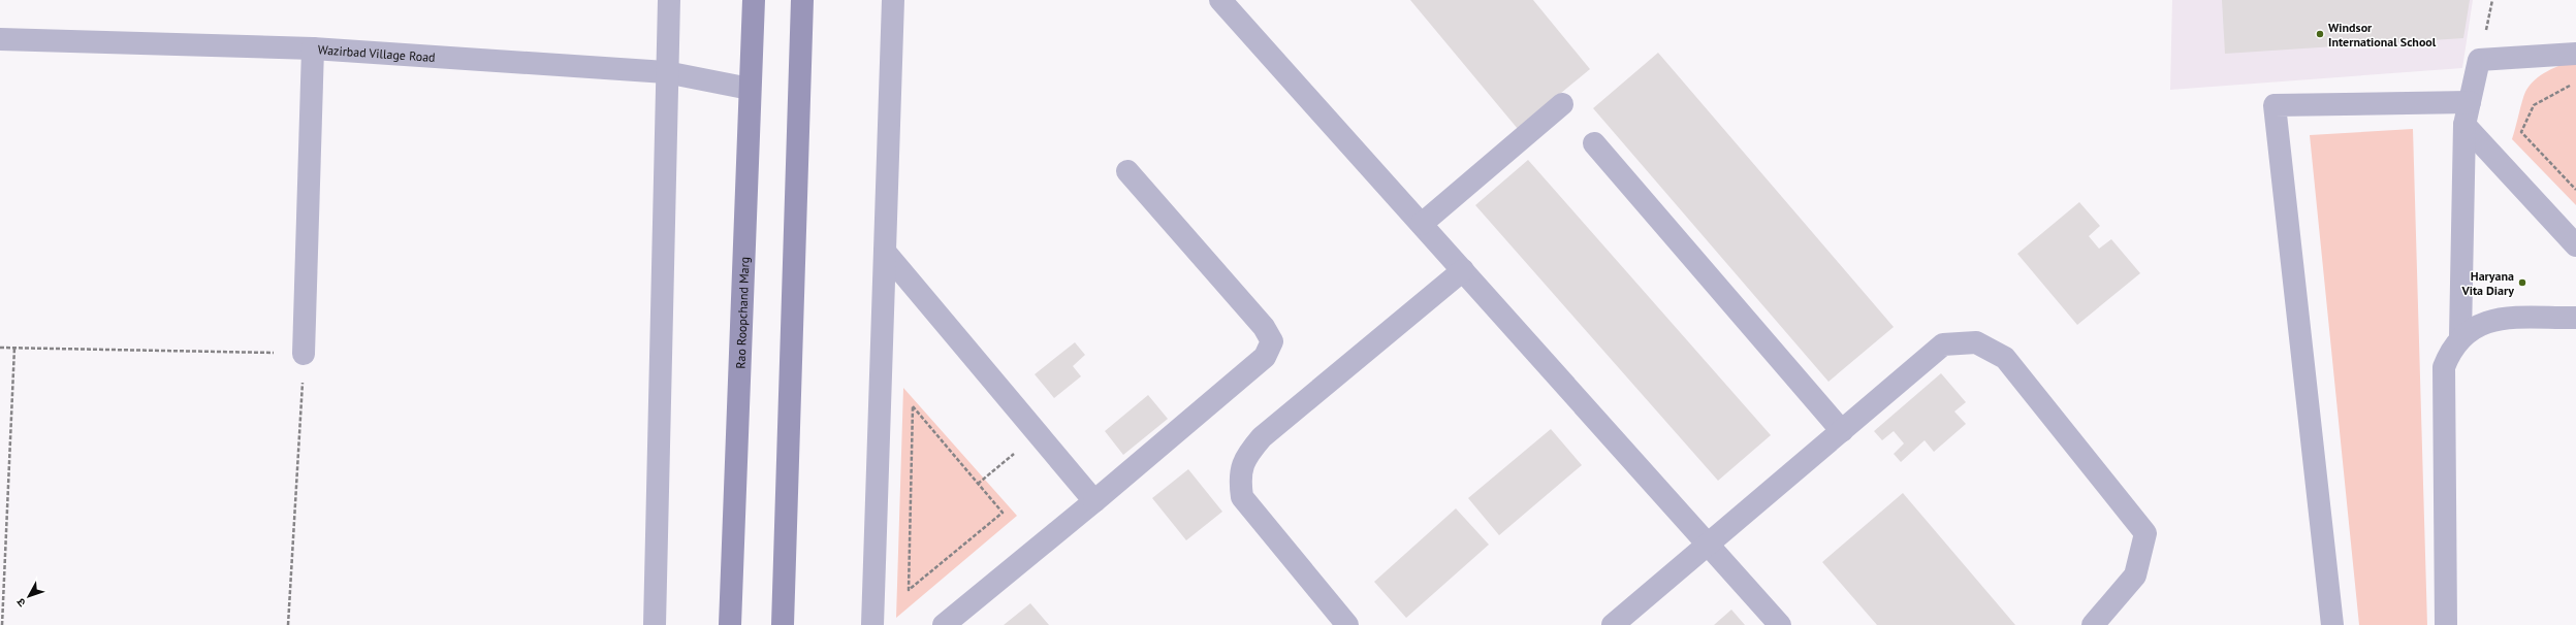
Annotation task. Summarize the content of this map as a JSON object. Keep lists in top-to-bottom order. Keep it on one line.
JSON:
{"streets":{"main road":["Rao Roopchand Marg"],"street":["Wazirbad Village Road"]},"crossings":[["Wazirbad Village Road","Rao Roopchand Marg"]],"places":["Windsor International School","Haryana Vita Diary"],"north":"bottom left"}
